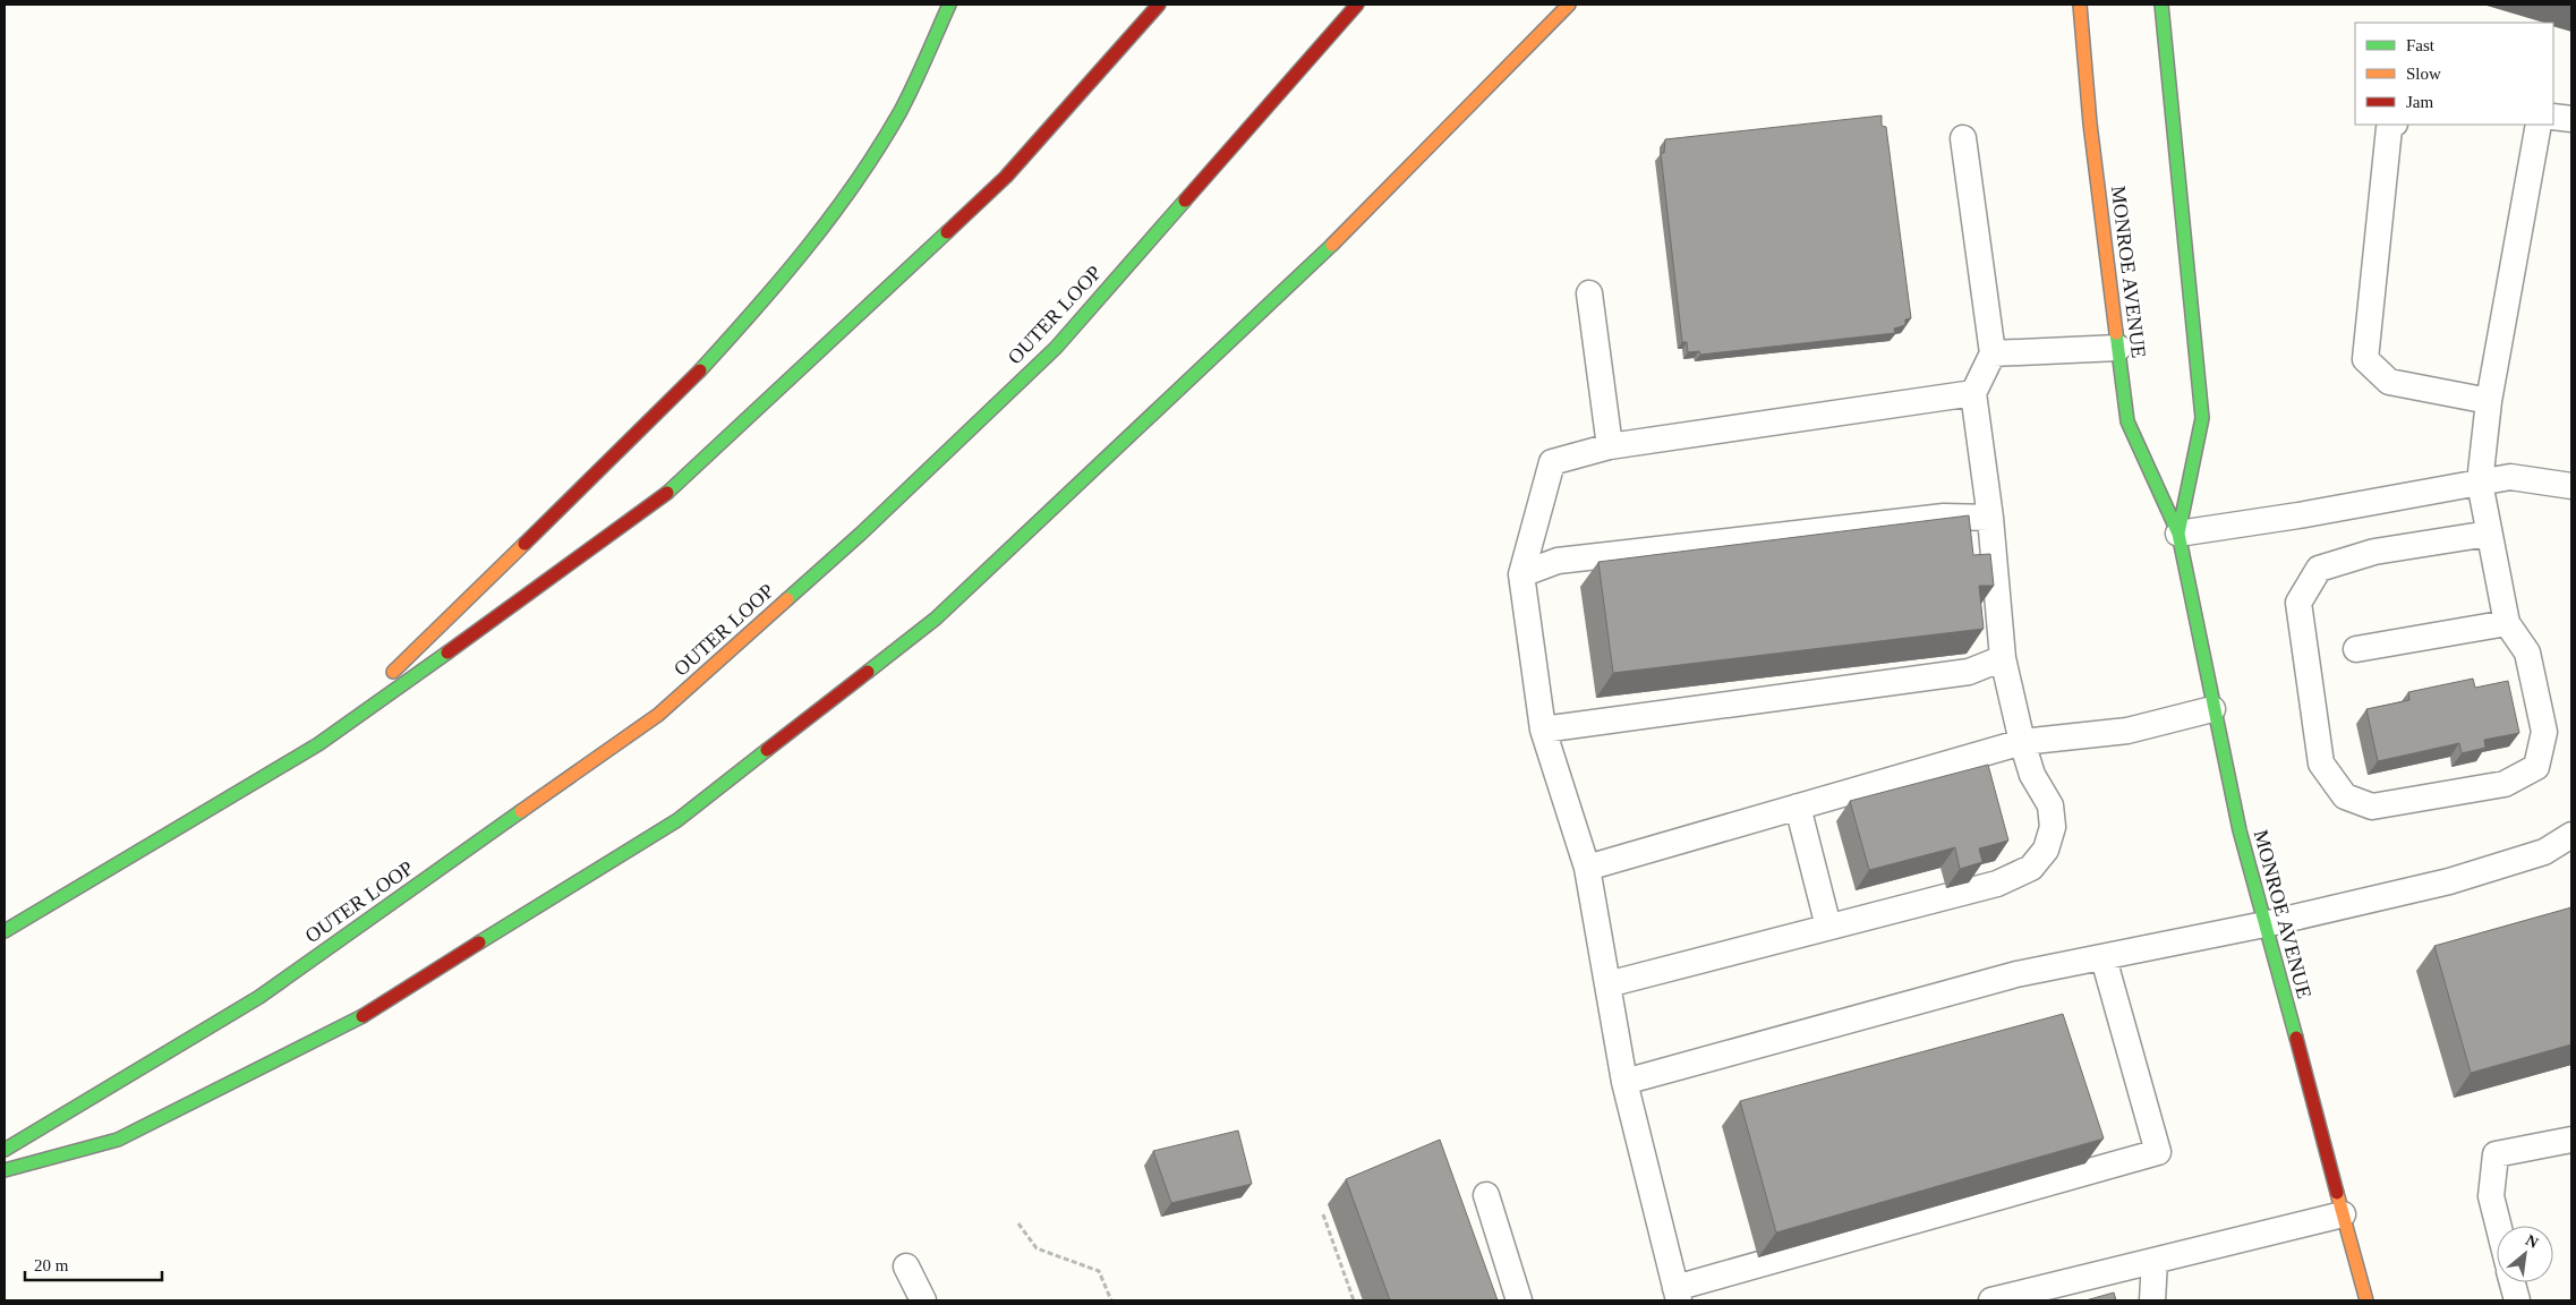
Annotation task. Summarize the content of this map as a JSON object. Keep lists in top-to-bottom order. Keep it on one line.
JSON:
{"streets":{"main road":["MONROE AVENUE","OUTER LOOP"]},"legend":["Fast","Slow","Jam"],"scale_bar":"20 m","north":"top right"}
